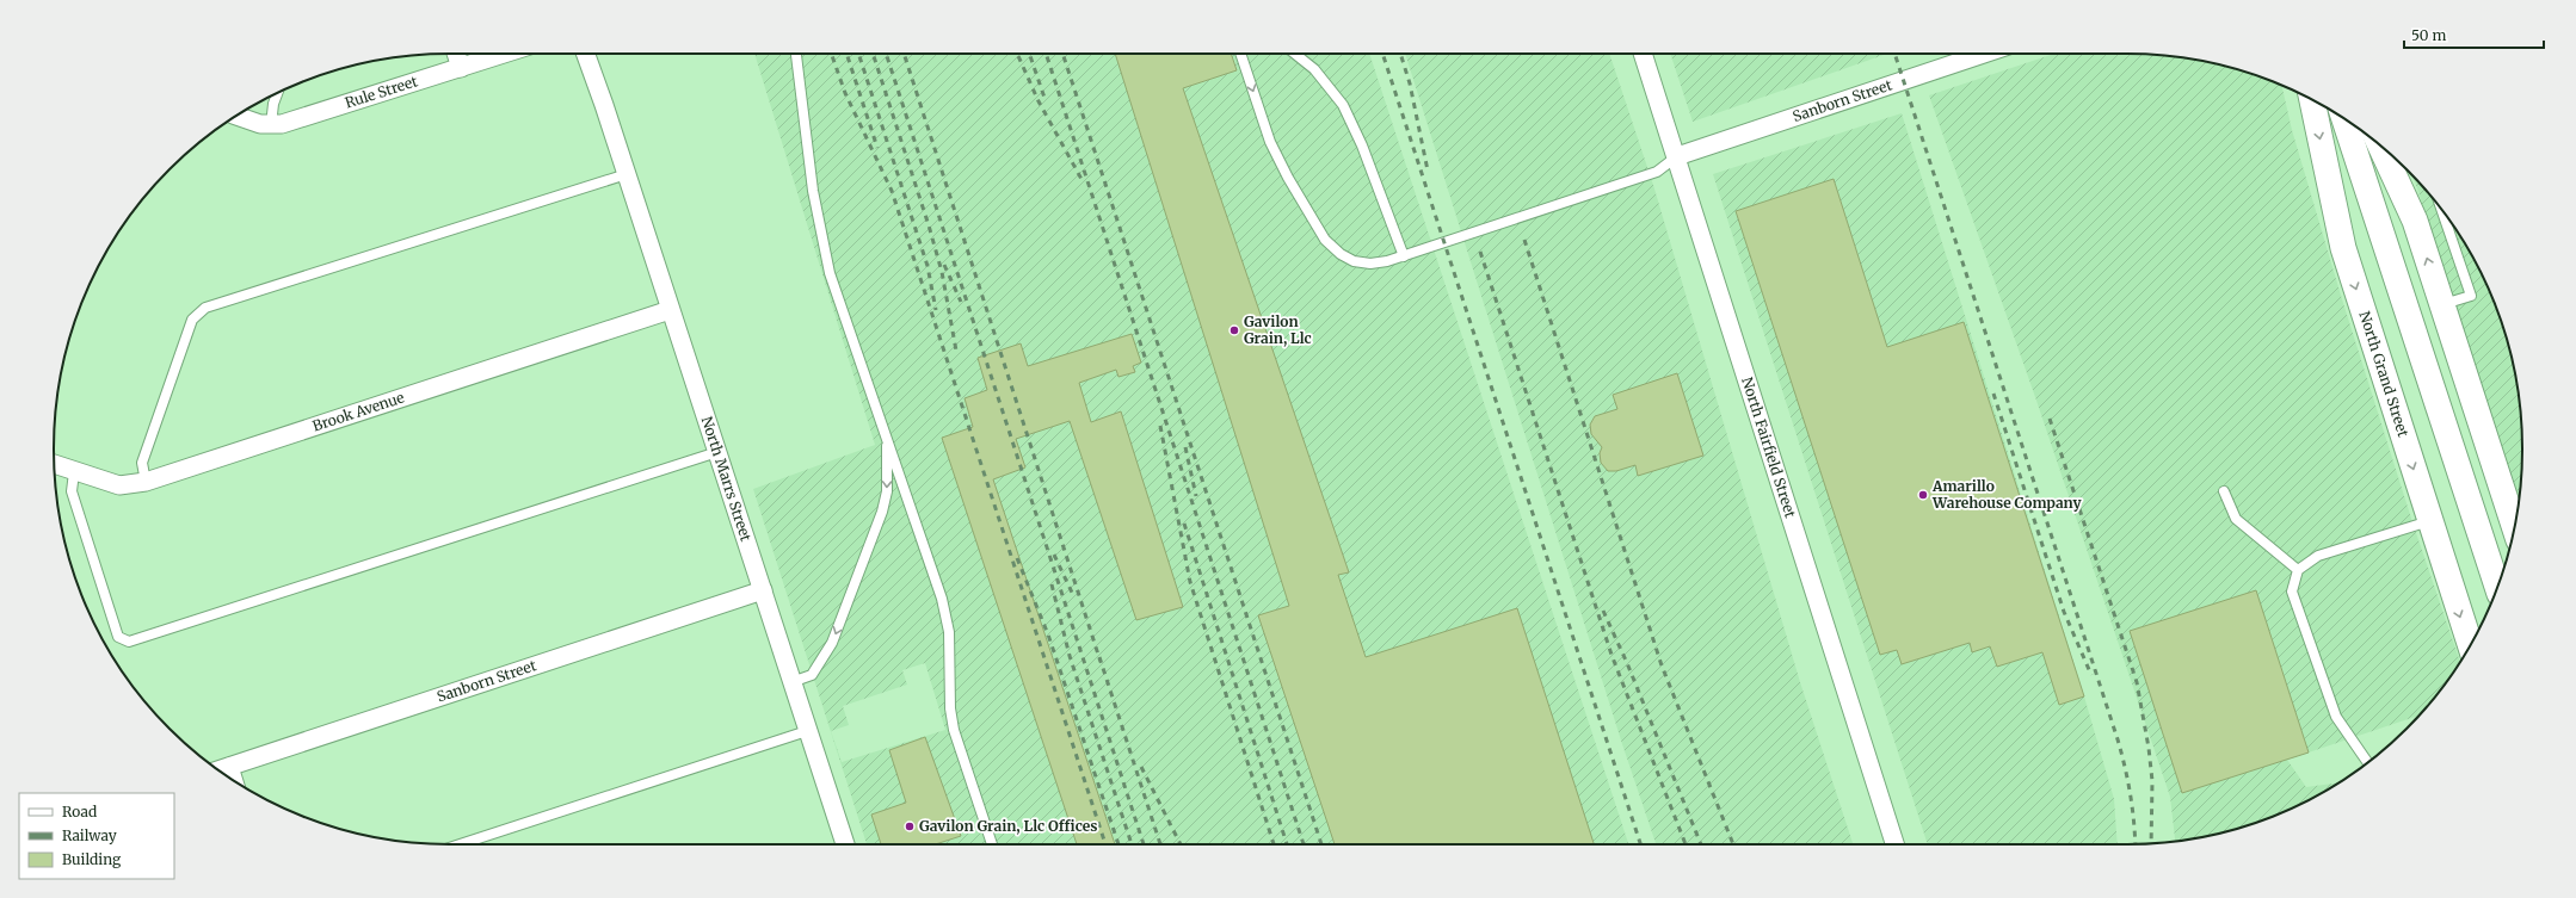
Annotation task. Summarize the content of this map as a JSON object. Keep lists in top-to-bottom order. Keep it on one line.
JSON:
{"streets":{"street":["Rule Street","Sanborn Street","North Grand Street","Brook Avenue","North Fairfield Street","North Marrs Street"]},"crossings":[["Sanborn Street","North Fairfield Street"],["Sanborn Street","North Marrs Street"],["Brook Avenue","North Marrs Street"]],"places":["Gavilon Grain, Llc","Amarillo Warehouse Company","Gavilon Grain, Llc Offices"],"legend":["Road","Railway","Building"],"scale_bar":"50 m"}
